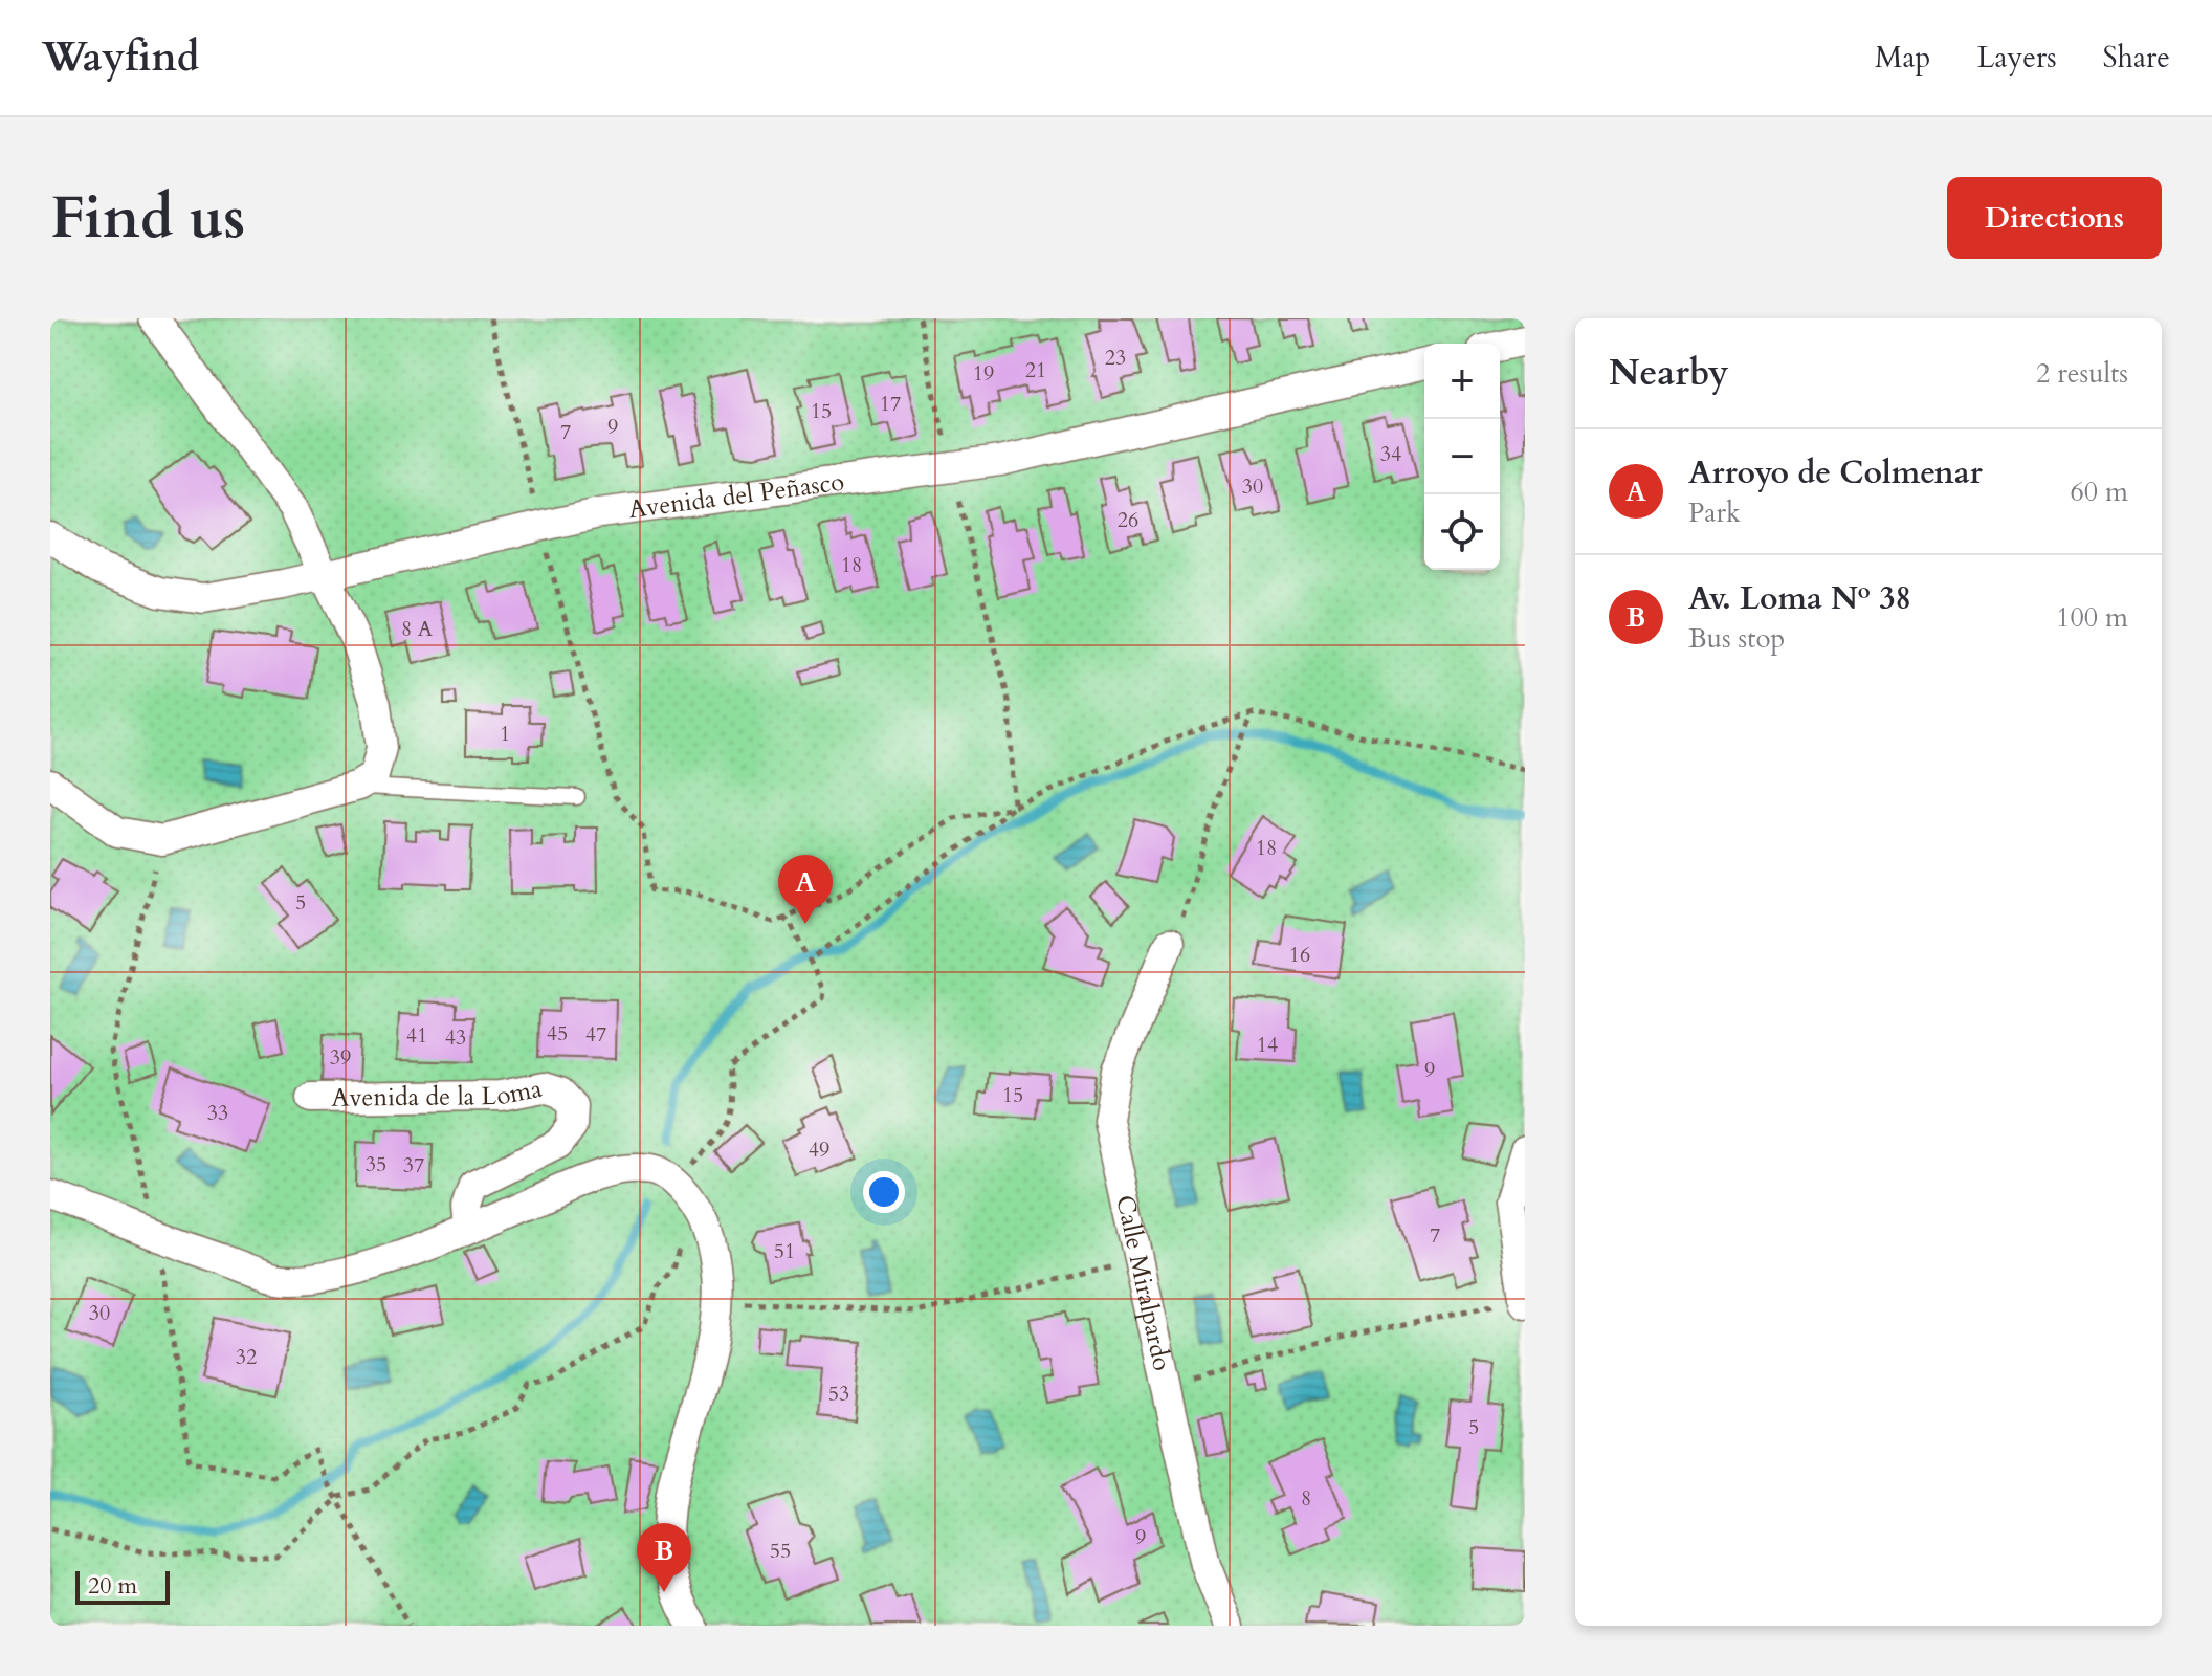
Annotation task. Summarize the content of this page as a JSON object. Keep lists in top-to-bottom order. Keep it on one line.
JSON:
{"streets":{"street":["Avenida del Peñasco","Avenida de la Loma","Calle Miralpardo"]},"house_numbers":["23","21","19","17","15","9","7","34","30","26","18","8 A","1","18","5","16","45","47","41","43","14","39","9","15","33","49","35","37","7","51","30","32","53","5","8","9","55"],"scale_bar":"20 m","page":{"header":"Wayfind","nav":["Map","Layers","Share"],"buttons":"Directions","title":"Find us","heading":["Nearby","2 results"],"map_buttons":["+","−"],"list":[{"mark":"A","name":"Arroyo de Colmenar","note":"Park","value":"60 m"},{"mark":"B","name":"Av. Loma Nº 38","note":"Bus stop","value":"100 m"}],"pins":["A","B"],"scale":"20 m"}}
